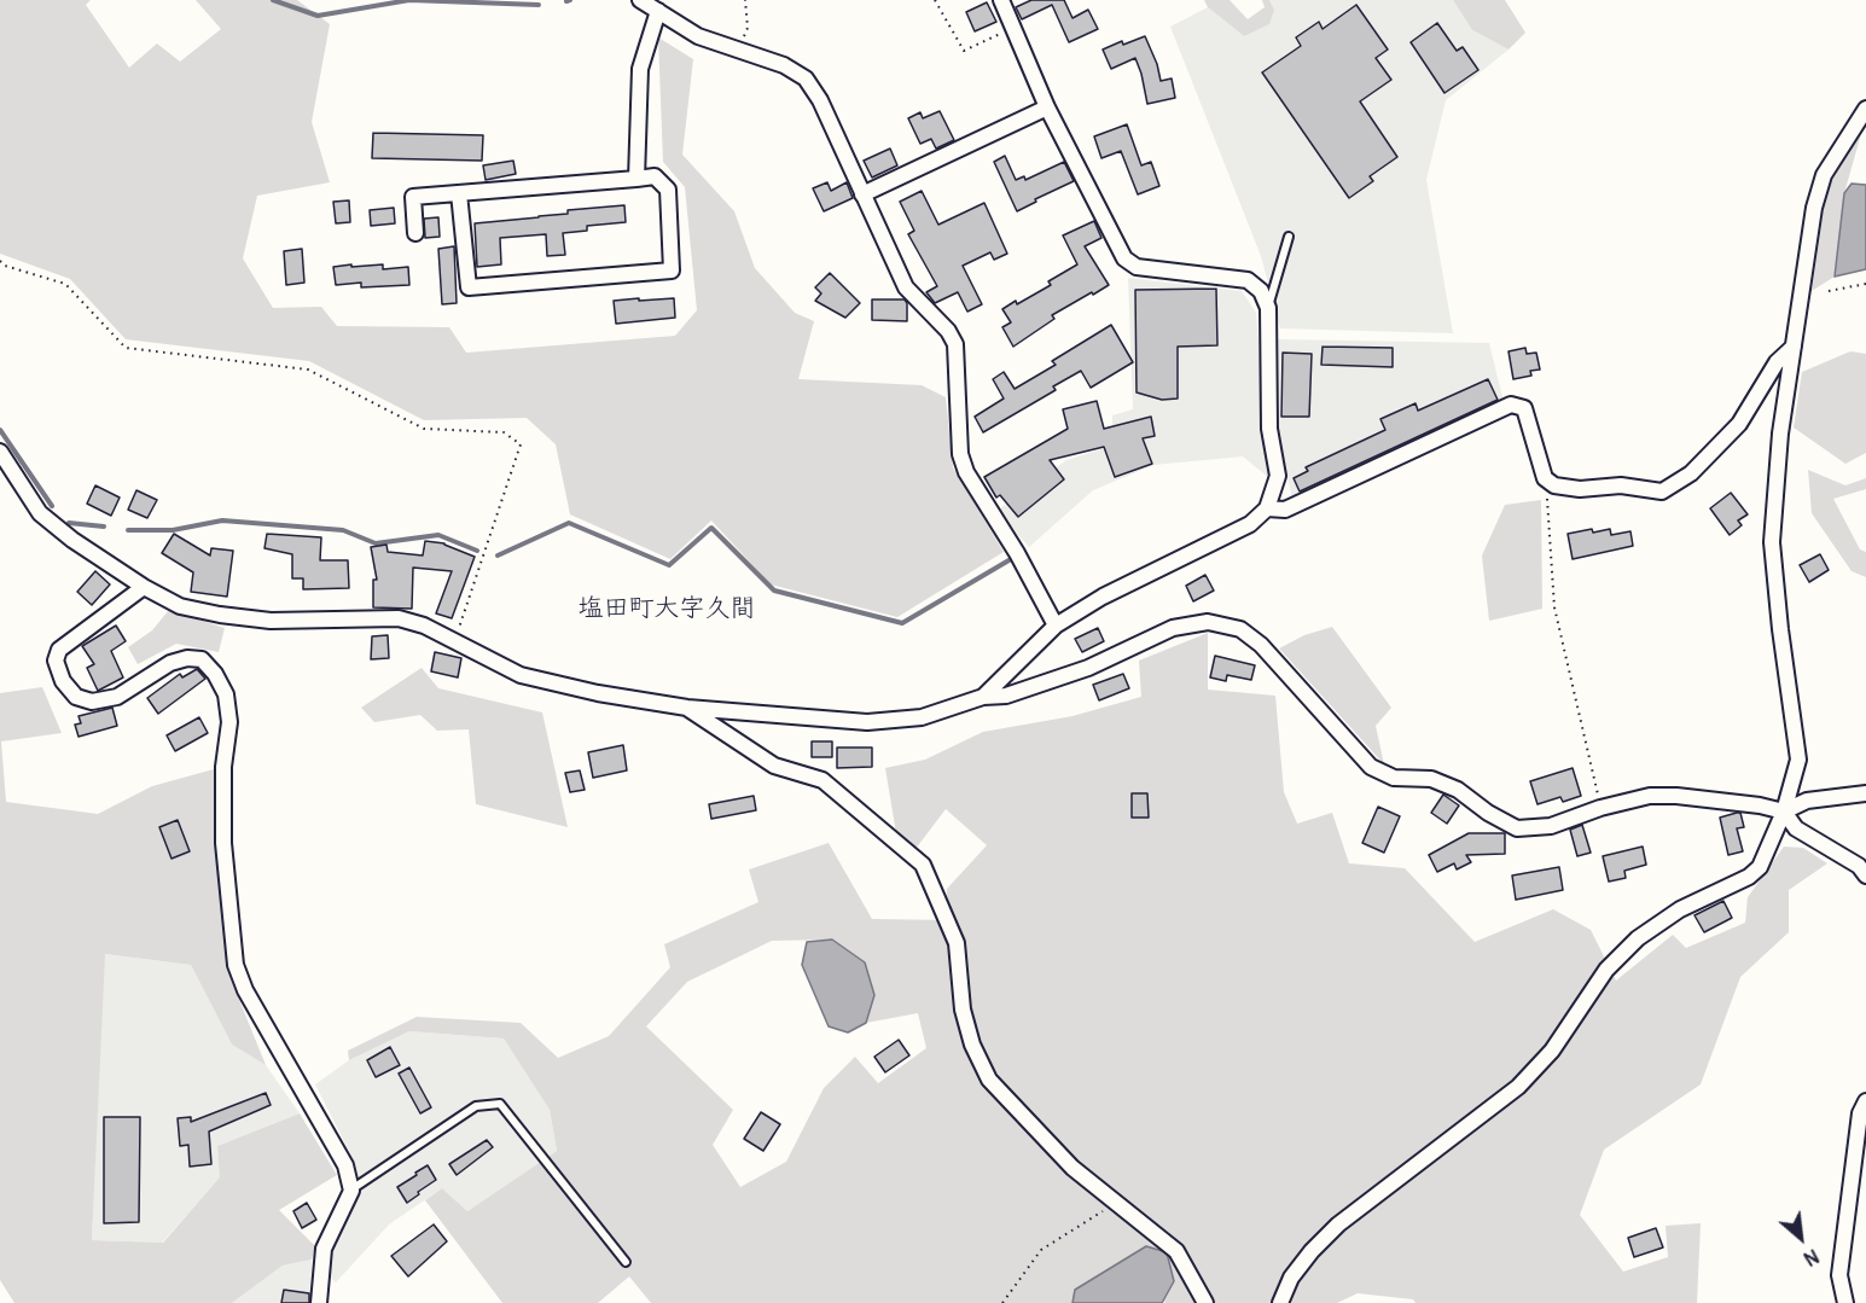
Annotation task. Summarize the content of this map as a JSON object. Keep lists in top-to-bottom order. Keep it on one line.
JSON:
{"districts":["塩田町大字久間"],"north":"bottom right"}
